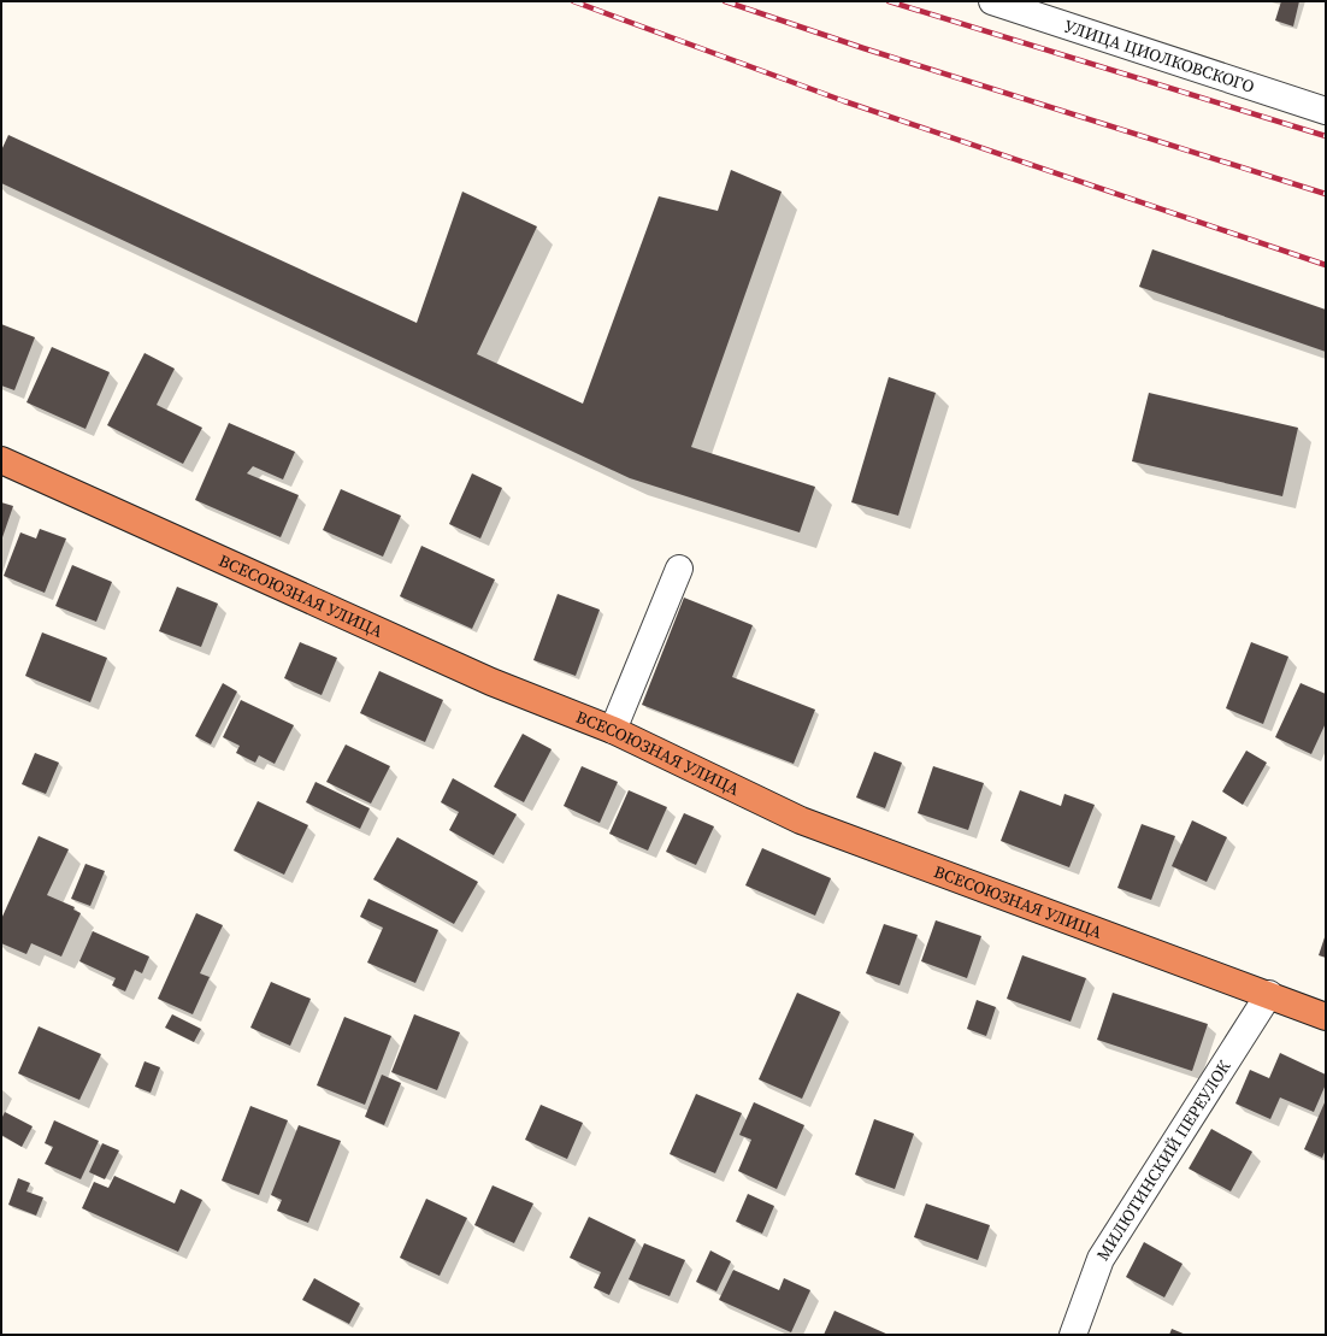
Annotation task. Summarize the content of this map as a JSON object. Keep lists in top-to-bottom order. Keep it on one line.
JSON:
{"streets":{"highway":["ВСЕСОЮЗНАЯ УЛИЦА"],"street":["УЛИЦА ЦИОЛКОВСКОГО","МИЛЮТИНСКИЙ ПЕРЕУЛОК"]},"crossings":[["ВСЕСОЮЗНАЯ УЛИЦА","МИЛЮТИНСКИЙ ПЕРЕУЛОК"]]}
